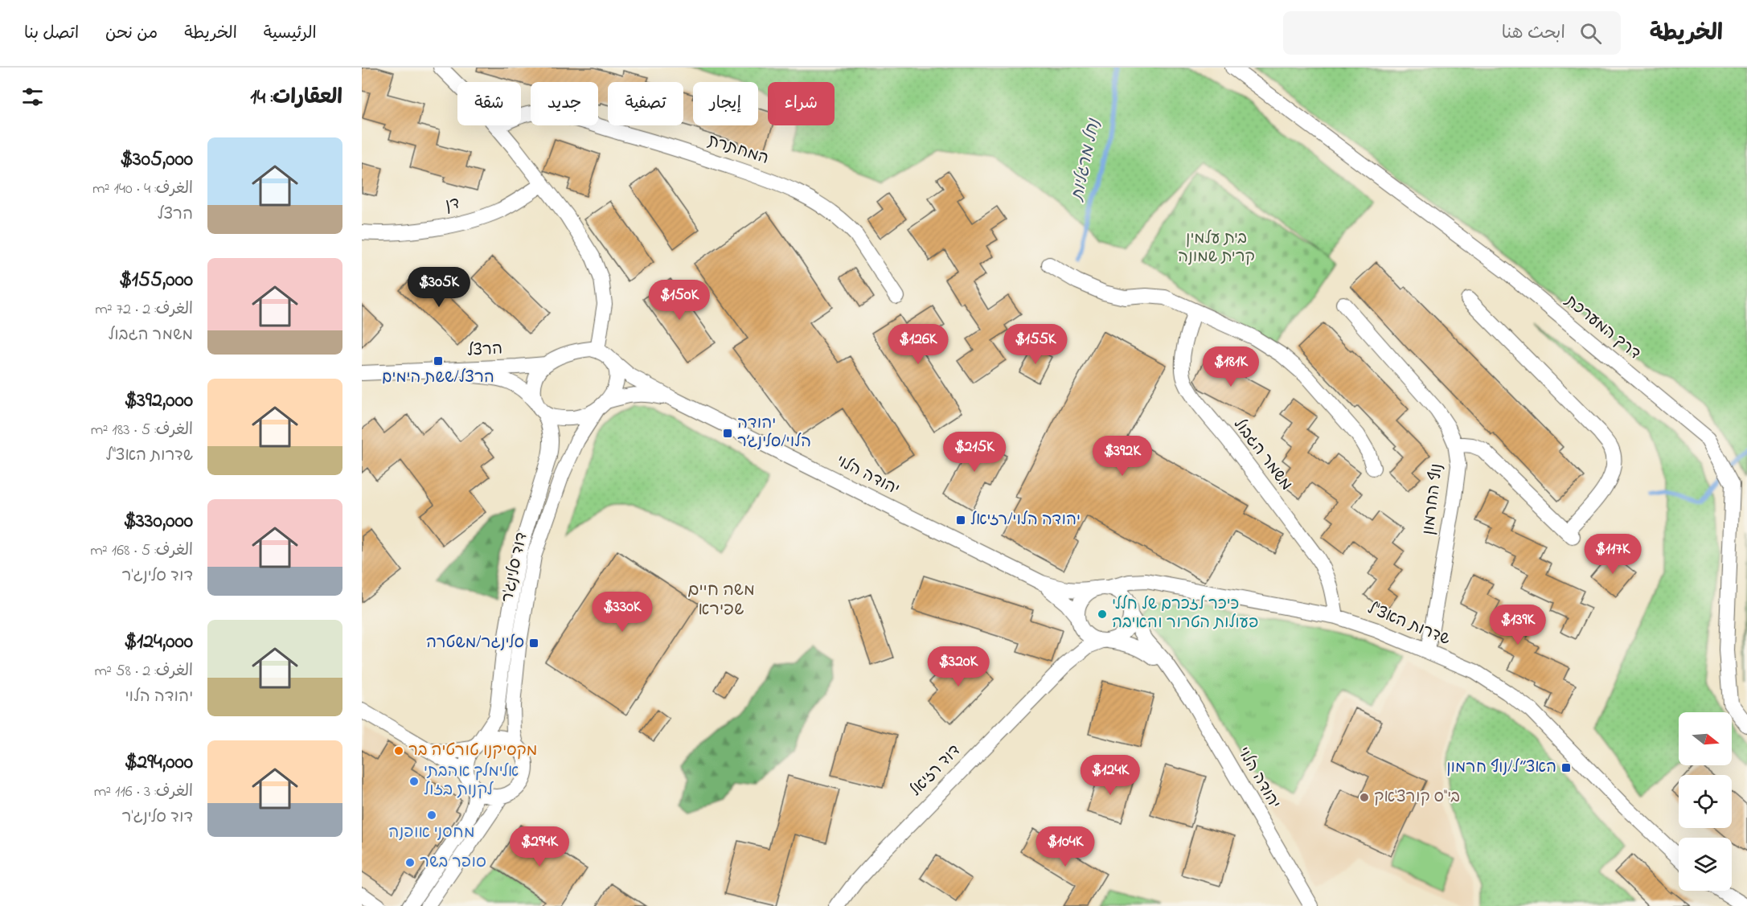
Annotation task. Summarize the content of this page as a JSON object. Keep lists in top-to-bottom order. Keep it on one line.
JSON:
{"streets":{"street":["המחתרת","דן","דרך המערכת","הרצל","משמר הגבול","יהודה הלוי","נוף החרמון","דוד סלינג'ר","שדרות האצ\"ל","דוד רזיאל"]},"crossings":[["הרצל","יהודה הלוי"],["הרצל","דוד סלינג'ר"],["משמר הגבול","שדרות האצ\"ל"],["יהודה הלוי","דוד סלינג'ר"],["יהודה הלוי","שדרות האצ\"ל"],["יהודה הלוי","דוד רזיאל"],["נוף החרמון","שדרות האצ\"ל"],["שדרות האצ\"ל","דוד רזיאל"]],"districts":["משה חיים שפירא"],"water":["נחל מרגליות"],"parks":["בית עלמין קרית שמונה"],"places":{"transit":["הרצל/ששת הימים","יהודה הלוי/סלינג׳ר","יהודה הלוי/רזיאל","סלינגר/משטרה","האצ״ל/נוף חרמון"],"other":["כיכר לזכרם של חללי פעולות הטרור והאיבה","מקסיקנו טורטיה בר","אלימלך אהבתי לקנות בזול","בי''ס קורצ'אק","מחסני אופנה","סופר בשר"]},"north":"right","page":{"header":"الخريطة","search":"ابحث هنا","nav":["الرئيسية","الخريطة","من نحن","اتصل بنا"],"heading":"العقارات: 14","chip":["شراء","إيجار","تصفية","جديد","شقة"],"list":[{"name":"$305,000","note":"الغرف: 4 · 140 m² · הרצל"},{"name":"$155,000","note":"الغرف: 2 · 72 m² · משמר הגבול"},{"name":"$392,000","note":"الغرف: 5 · 183 m² · שדרות האצ\"ל"},{"name":"$330,000","note":"الغرف: 5 · 168 m² · דוד סלינג'ר"},{"name":"$124,000","note":"الغرف: 2 · 58 m² · יהודה הלוי"},{"name":"$294,000","note":"الغرف: 3 · 116 m² · דוד סלינג'ר"}],"price":["$305K","$150K","$126K","$155K","$181K","$215K","$392K","$117K","$330K","$139K","$320K","$124K","$294K","$104K"]}}
